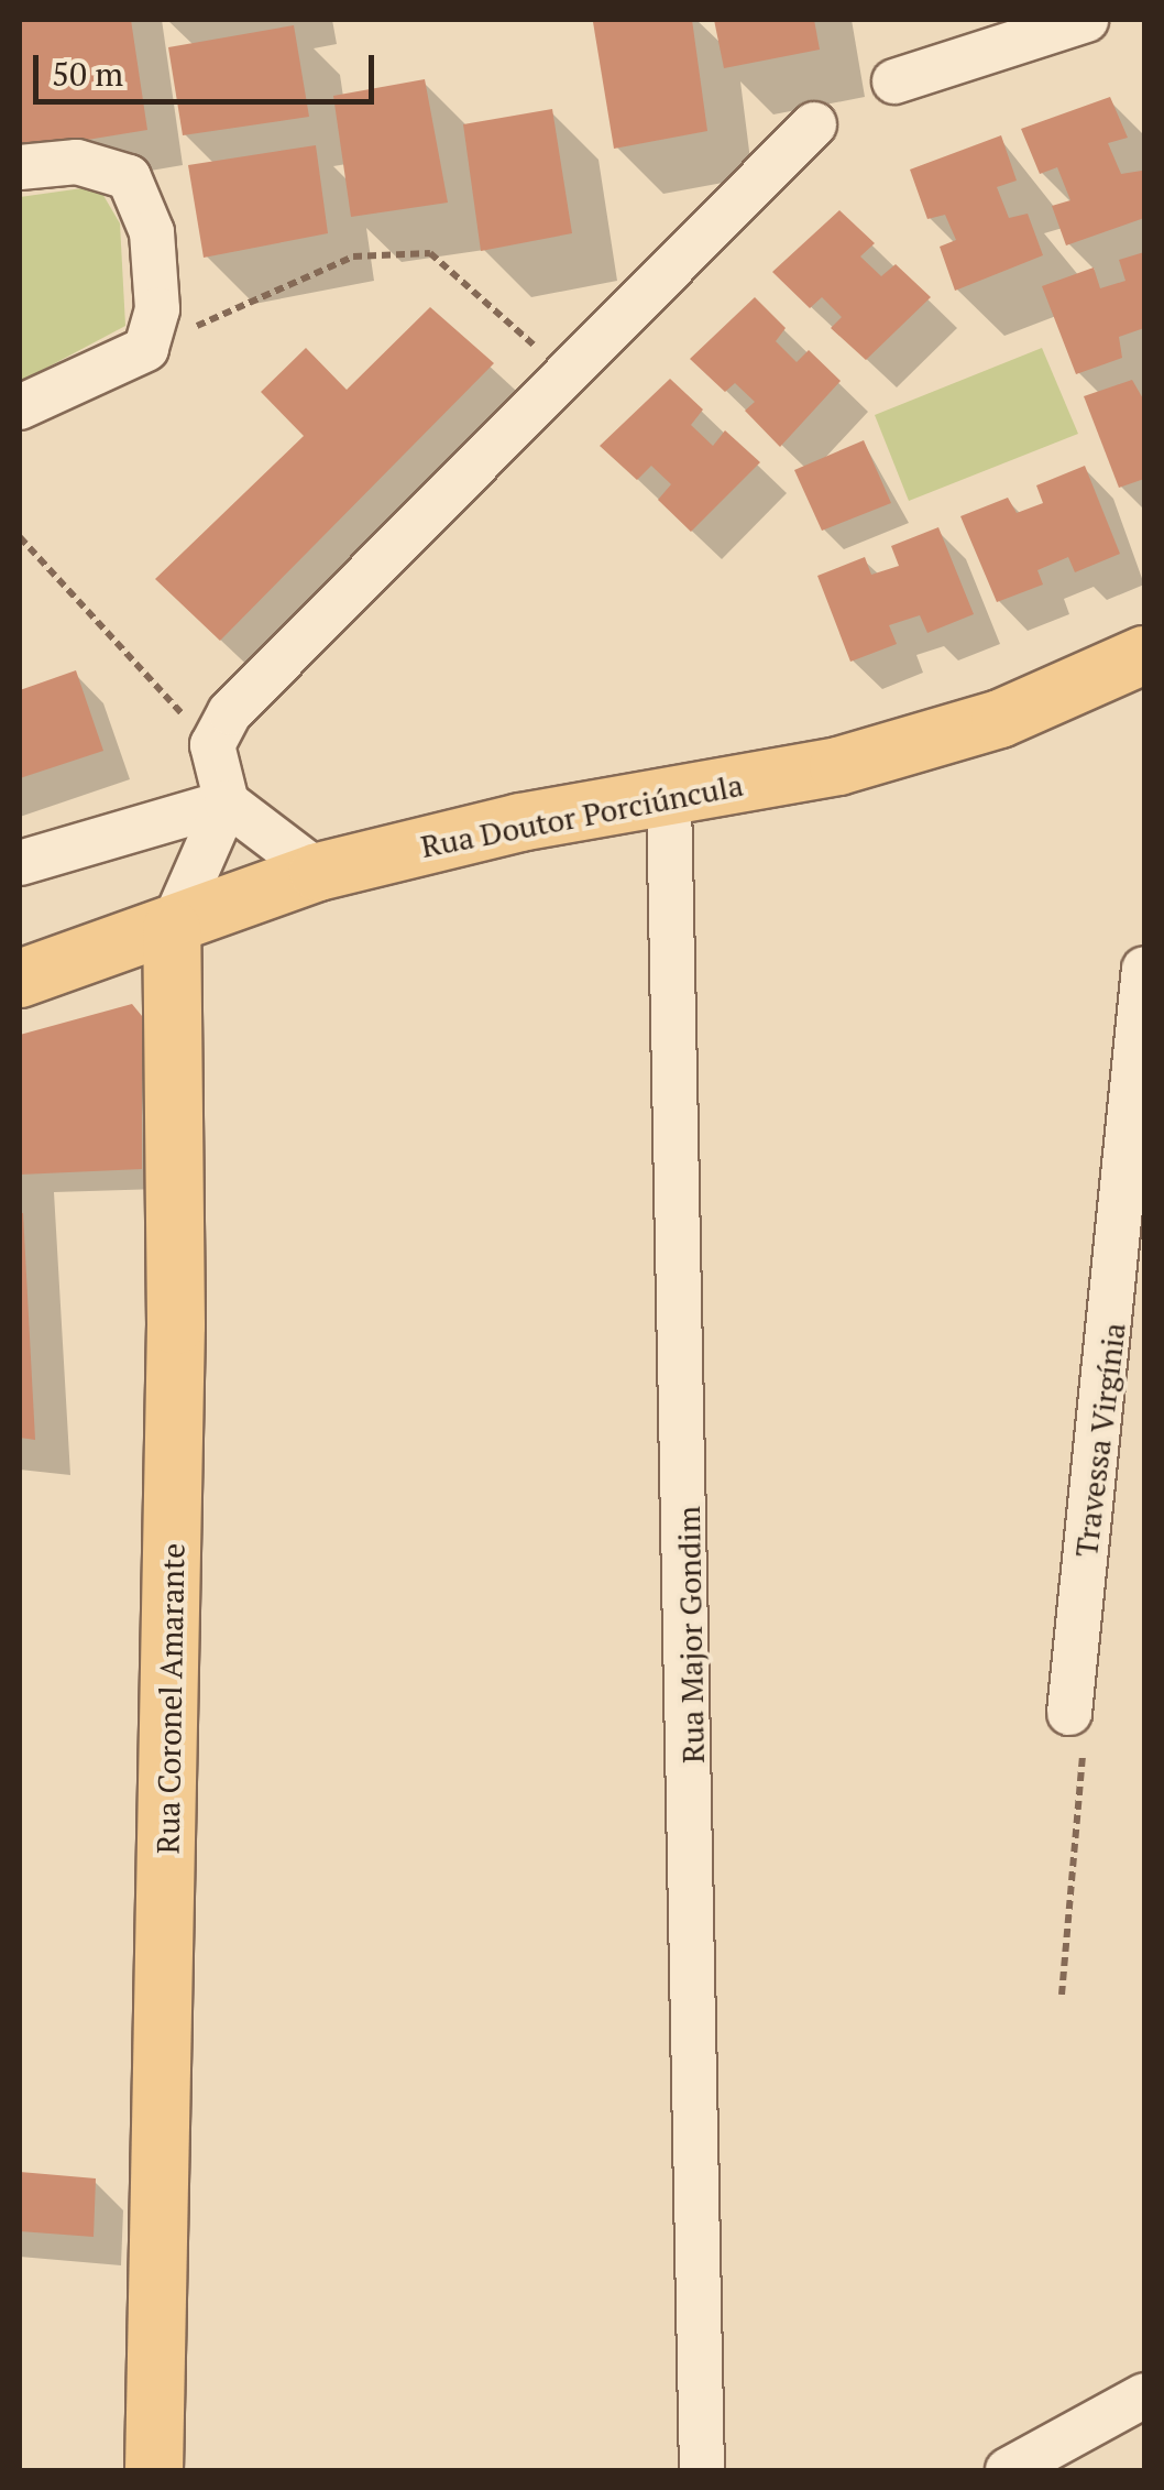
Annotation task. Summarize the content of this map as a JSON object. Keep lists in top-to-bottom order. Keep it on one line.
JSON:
{"streets":{"main road":["Rua Doutor Porciúncula","Rua Coronel Amarante"],"street":["Travessa Virgínia","Rua Major Gondim"]},"crossings":[["Rua Doutor Porciúncula","Rua Major Gondim"],["Rua Doutor Porciúncula","Rua Coronel Amarante"]],"scale_bar":"50 m"}
